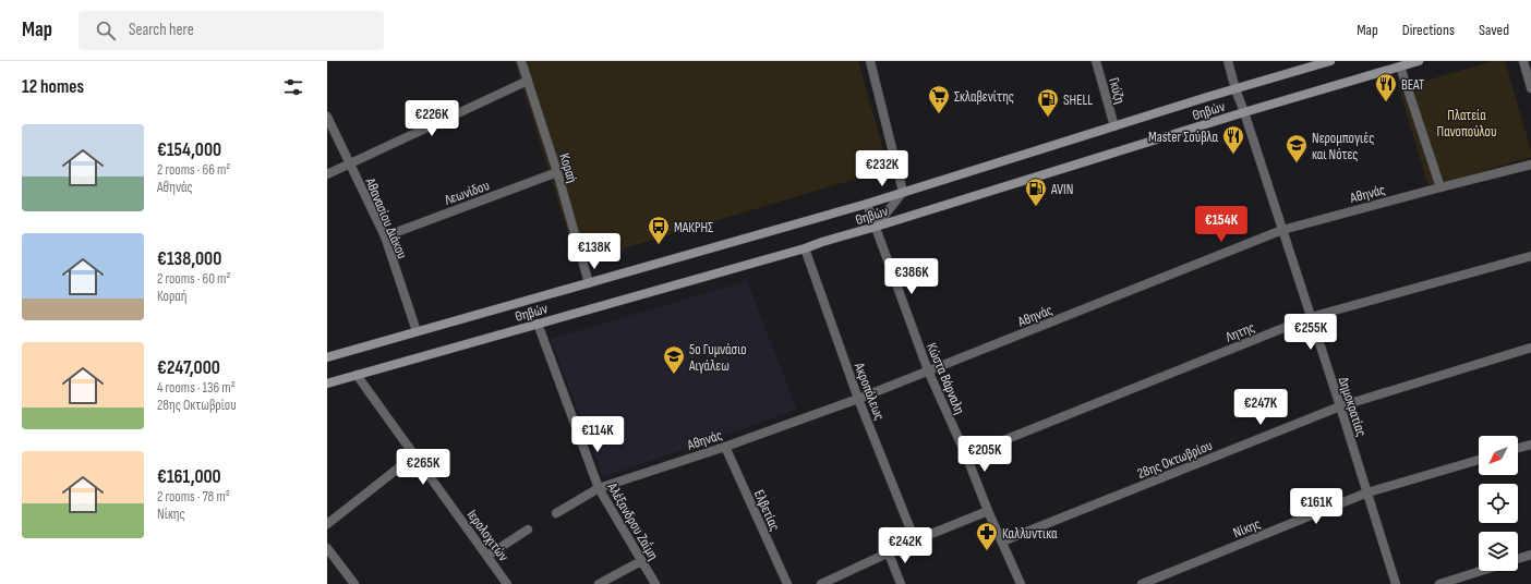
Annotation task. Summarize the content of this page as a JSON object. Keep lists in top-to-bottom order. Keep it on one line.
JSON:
{"streets":{"main road":["Θηβών"],"street":["Γκύζη","Κοραή","Λεωνίδου","Αθηνάς","Αθανασίου Διάκου","Λητης","Κώστα Βάρναλη","Ακροπόλεως","Δημοκρατίας","28ης Οκτωβρίου","Ελβετίας","Αλέξανδρου Ζαΐμη","Νίκης","Ιερολοχιτών"]},"crossings":[["Γκύζη","Θηβών"],["Θηβών","Κοραή"],["Θηβών","Αθανασίου Διάκου"],["Θηβών","Κώστα Βάρναλη"],["Θηβών","Ακροπόλεως"],["Θηβών","Δημοκρατίας"],["Θηβών","Αλέξανδρου Ζαΐμη"],["Θηβών","Ιερολοχιτών"],["Κοραή","Λεωνίδου"],["Λεωνίδου","Αθανασίου Διάκου"],["Αθηνάς","Κώστα Βάρναλη"],["Αθηνάς","Ακροπόλεως"],["Αθηνάς","Δημοκρατίας"],["Αθηνάς","Ελβετίας"],["Αθηνάς","Αλέξανδρου Ζαΐμη"],["Λητης","Κώστα Βάρναλη"],["Λητης","Δημοκρατίας"],["Κώστα Βάρναλη","28ης Οκτωβρίου"],["Δημοκρατίας","28ης Οκτωβρίου"],["Δημοκρατίας","Νίκης"]],"parks":["Πλατεία Πανοπούλου"],"places":{"restaurant":["ΒΕΑΤ","Master Σούβλα"],"supermarket":["Σκλαβενίτης"],"fuel station":["SHELL","AVIN"],"school or university":["Νερομπογιές και Νότες","5ο Γυμνάσιο Αιγάλεω"],"bus stop":["ΜΑΚΡΗΣ"],"pharmacy":["Καλλυντικα"]},"north":"bottom left","page":{"header":"Map","search":"Search here","nav":["Map","Directions","Saved"],"heading":"12 homes","price":["€226K","€232K","€154K","€138K","€386K","€255K","€247K","€114K","€205K","€265K","€161K","€242K"],"list":[{"name":"€154,000","note":"2 rooms · 66 m² · Αθηνάς"},{"name":"€138,000","note":"2 rooms · 60 m² · Κοραή"},{"name":"€247,000","note":"4 rooms · 136 m² · 28ης Οκτωβρίου"},{"name":"€161,000","note":"2 rooms · 78 m² · Νίκης"}]}}
